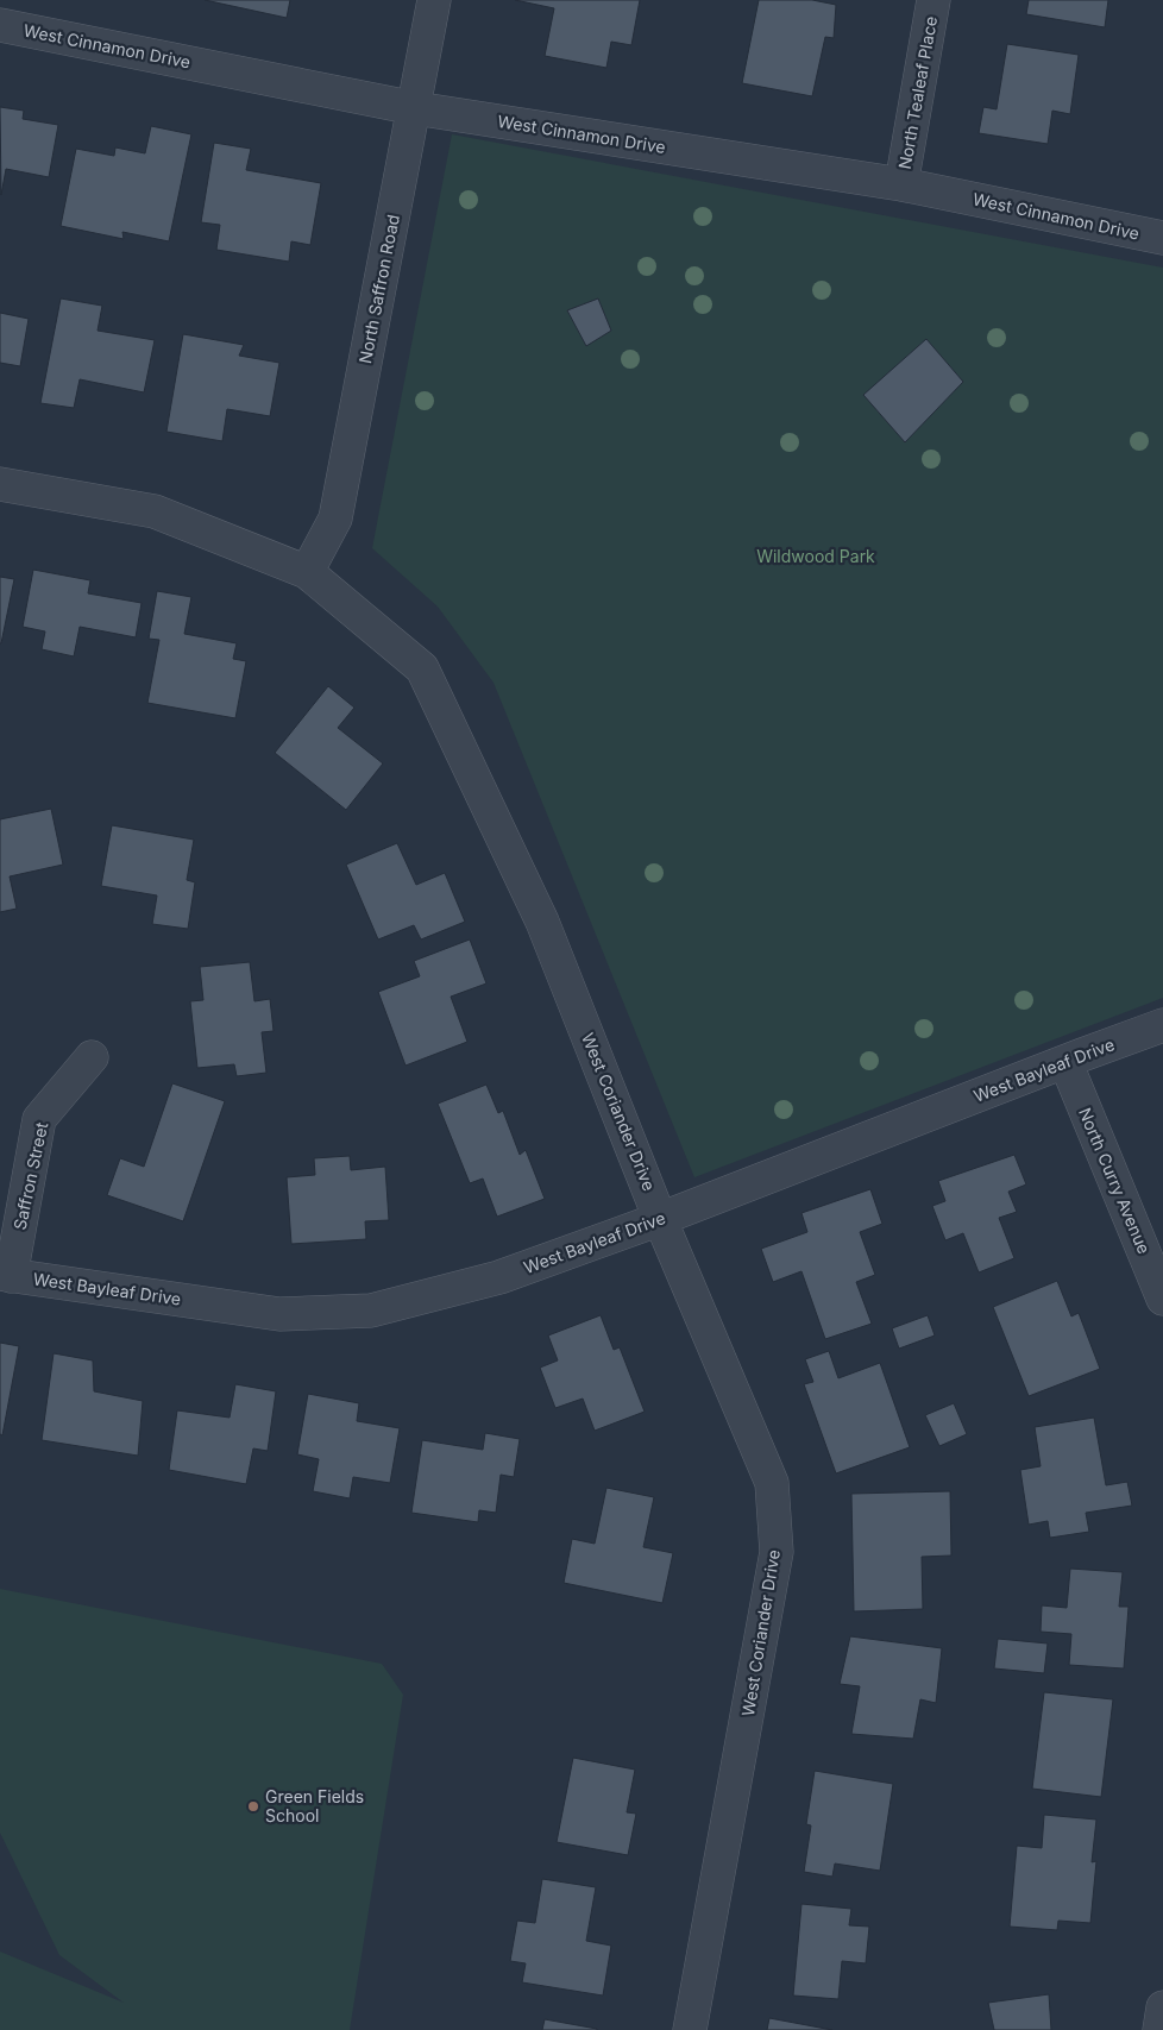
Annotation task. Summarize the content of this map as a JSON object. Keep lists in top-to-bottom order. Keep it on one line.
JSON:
{"streets":{"street":["West Cinnamon Drive","North Tealeaf Place","North Saffron Road","West Bayleaf Drive","West Coriander Drive","Saffron Street","North Curry Avenue"]},"crossings":[["West Cinnamon Drive","North Tealeaf Place"],["West Cinnamon Drive","North Saffron Road"],["North Saffron Road","West Coriander Drive"],["West Bayleaf Drive","West Coriander Drive"],["West Bayleaf Drive","Saffron Street"],["West Bayleaf Drive","North Curry Avenue"]],"parks":["Wildwood Park"],"places":["Green Fields School"]}
